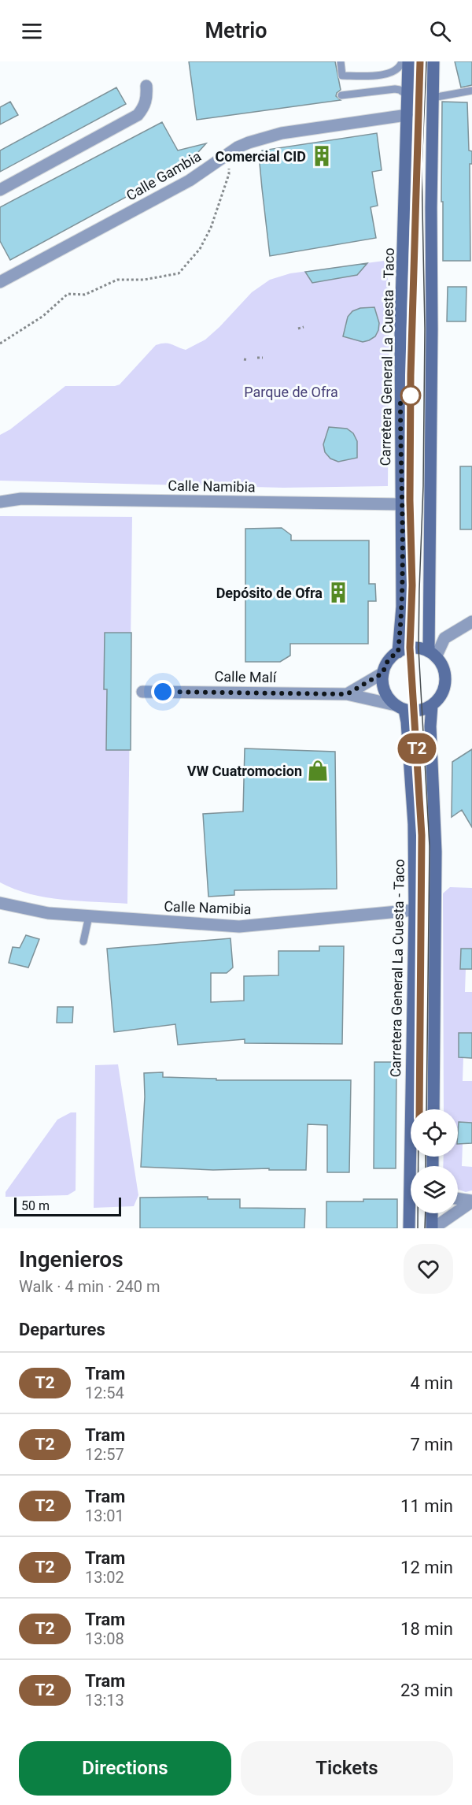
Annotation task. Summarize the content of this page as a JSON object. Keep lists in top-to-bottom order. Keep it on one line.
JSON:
{"streets":{"main road":["Carretera General La Cuesta - Taco"],"street":["Calle Gambia","Calle Namibia","Calle Malí"]},"crossings":[["Calle Gambia","Carretera General La Cuesta - Taco"],["Carretera General La Cuesta - Taco","Calle Namibia"],["Carretera General La Cuesta - Taco","Calle Malí"]],"parks":["Parque de Ofra"],"places":{"building":["Comercial CID","Depósito de Ofra"],"shop":["VW Cuatromocion"]},"lines":["tram line T2"],"scale_bar":"50 m","page":{"header":"Metrio","on_map":"T2","scale":"50 m","heading":[["Ingenieros","Walk · 4 min · 240 m"],"Departures"],"list":[{"mark":"T2","name":"Tram","note":"12:54","value":"4 min"},{"mark":"T2","name":"Tram","note":"12:57","value":"7 min"},{"mark":"T2","name":"Tram","note":"13:01","value":"11 min"},{"mark":"T2","name":"Tram","note":"13:02","value":"12 min"},{"mark":"T2","name":"Tram","note":"13:08","value":"18 min"},{"mark":"T2","name":"Tram","note":"13:13","value":"23 min"}],"buttons":["Directions","Tickets"]}}
